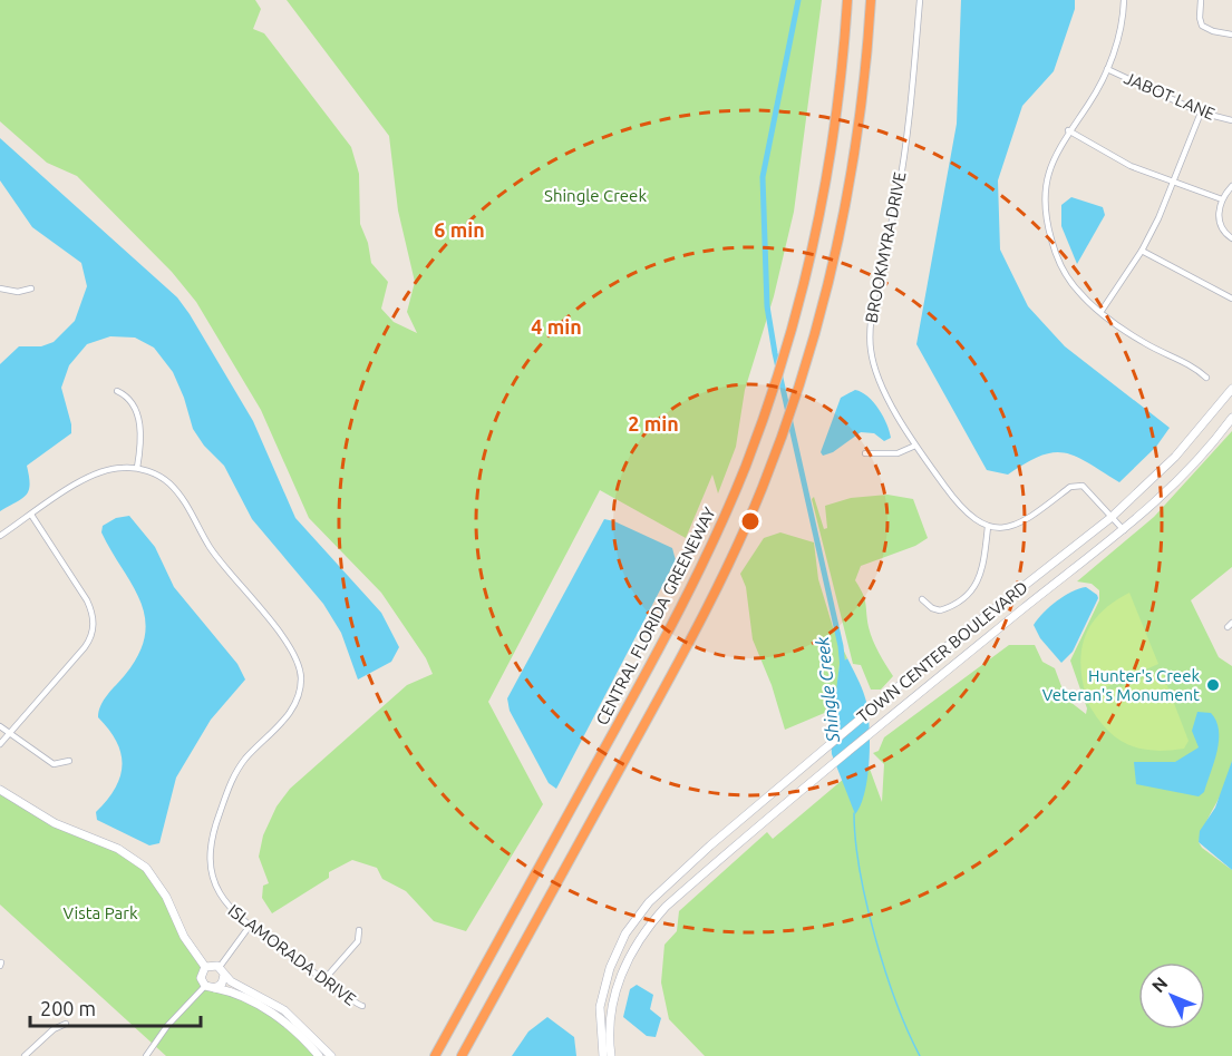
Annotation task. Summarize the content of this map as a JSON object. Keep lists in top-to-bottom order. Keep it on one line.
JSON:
{"streets":{"highway":["CENTRAL FLORIDA GREENEWAY"],"street":["JABOT LANE","BROOKMYRA DRIVE","TOWN CENTER BOULEVARD","ISLAMORADA DRIVE"]},"water":["Shingle Creek"],"parks":["Shingle Creek","Vista Park"],"places":["Hunter's Creek Veteran's Monument"],"scale_bar":"200 m","north":"top left","rings":["6 min","4 min","2 min"]}
